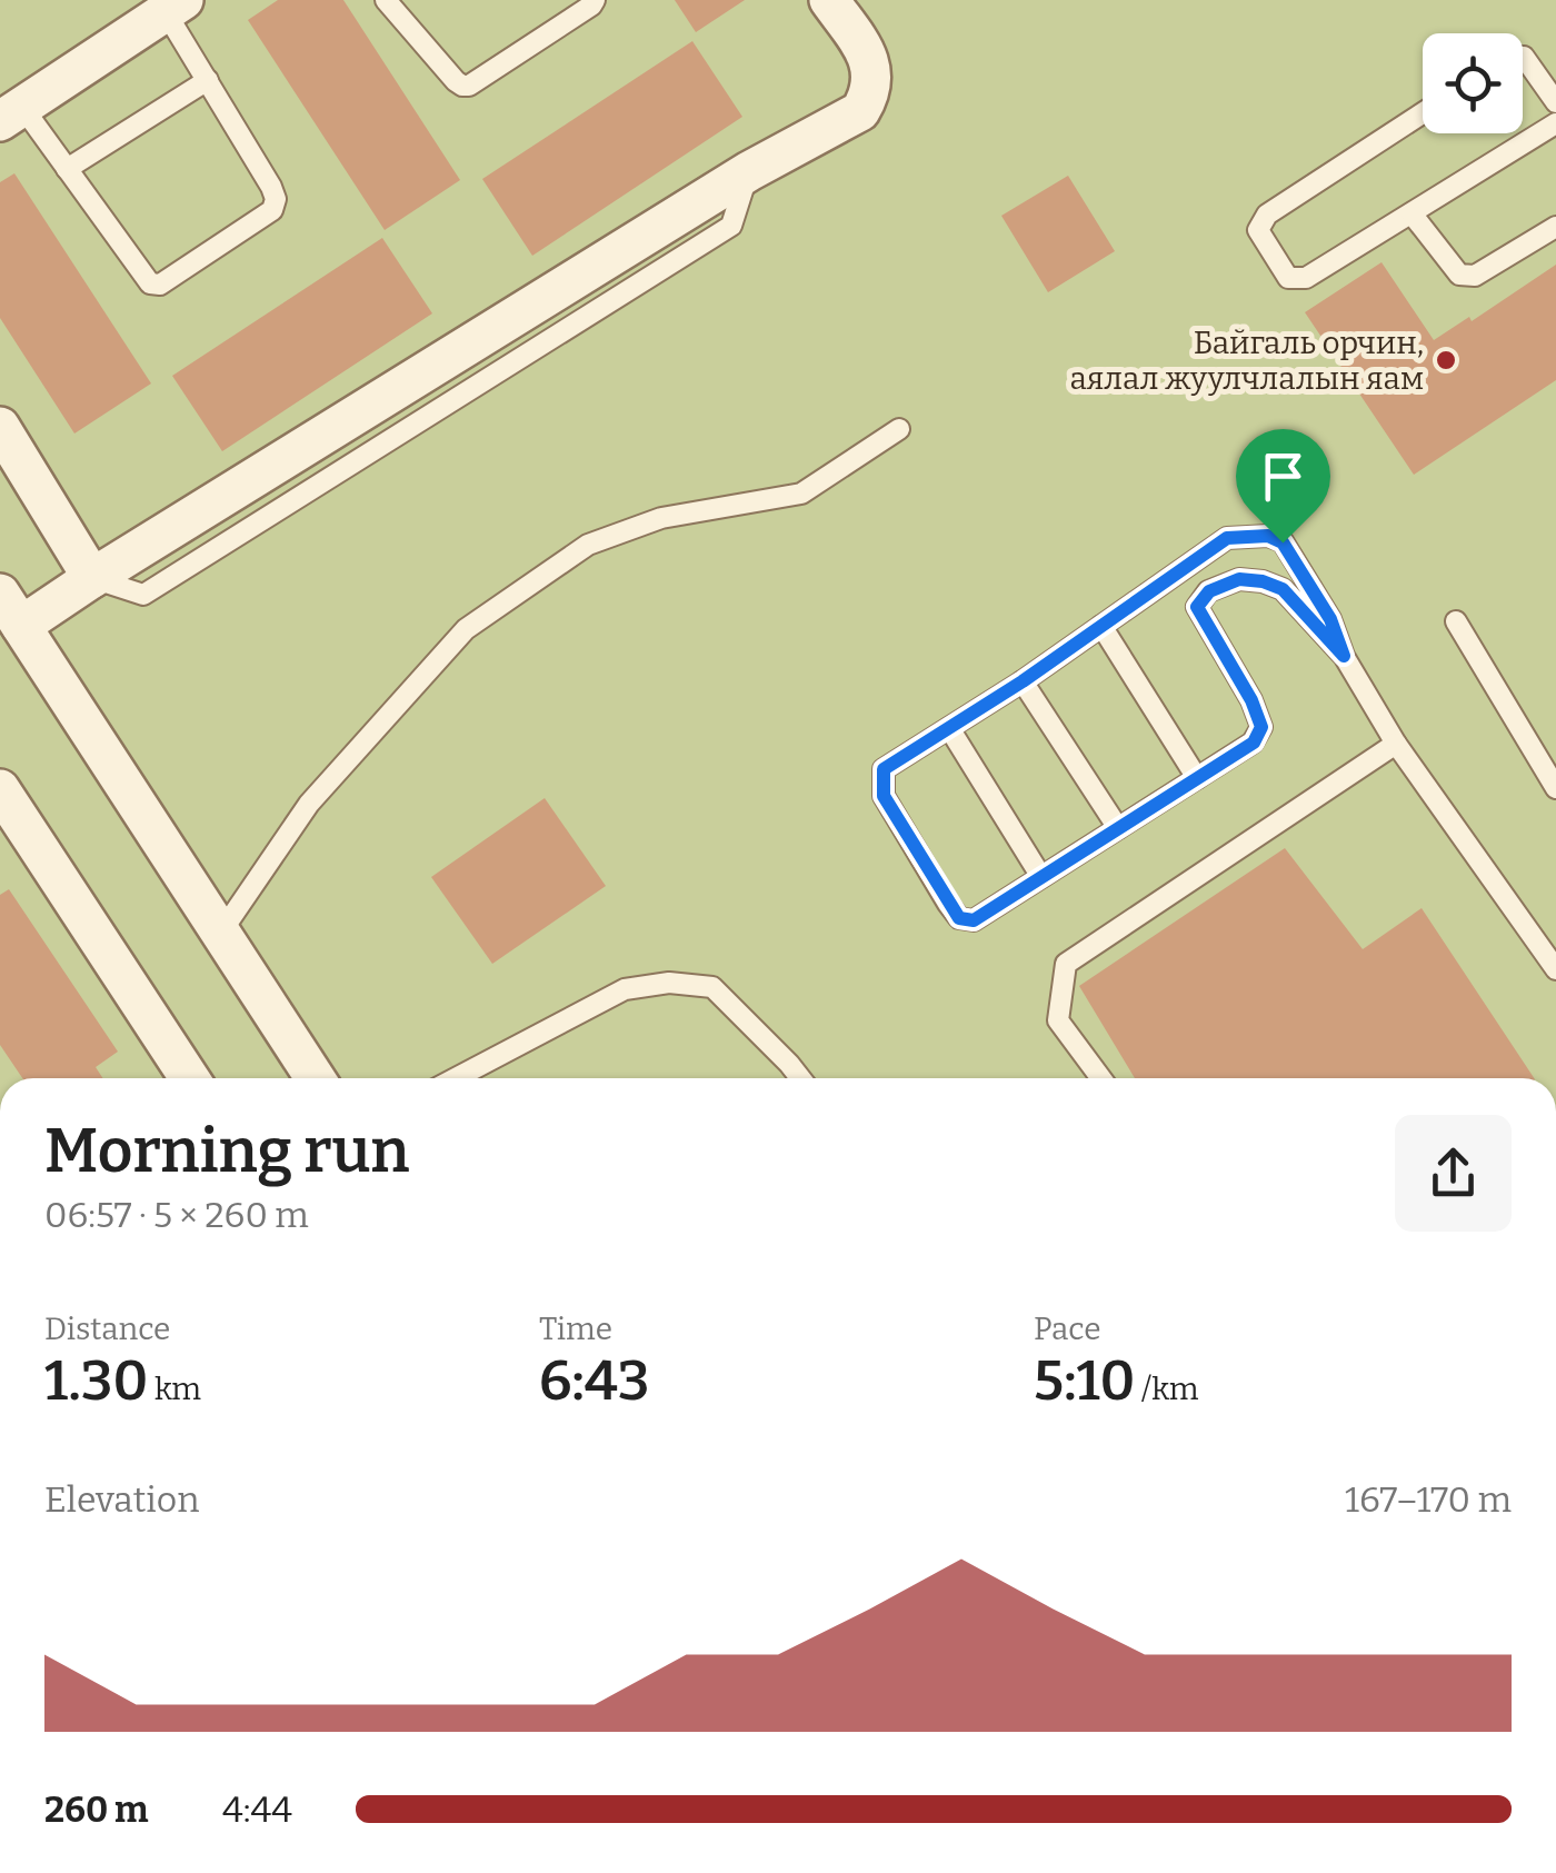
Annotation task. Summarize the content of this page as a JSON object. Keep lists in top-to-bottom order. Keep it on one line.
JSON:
{"places":["Байгаль орчин, аялал жуулчлалын яам"],"page":{"heading":["Morning run","06:57 · 5 × 260 m"],"stats":[["Distance","1.30 km"],["Time","6:43"],["Pace","5:10 /km"]],"chart":["Elevation","167–170 m"],"list":[{"name":"260 m","note":"4:44"}]}}
